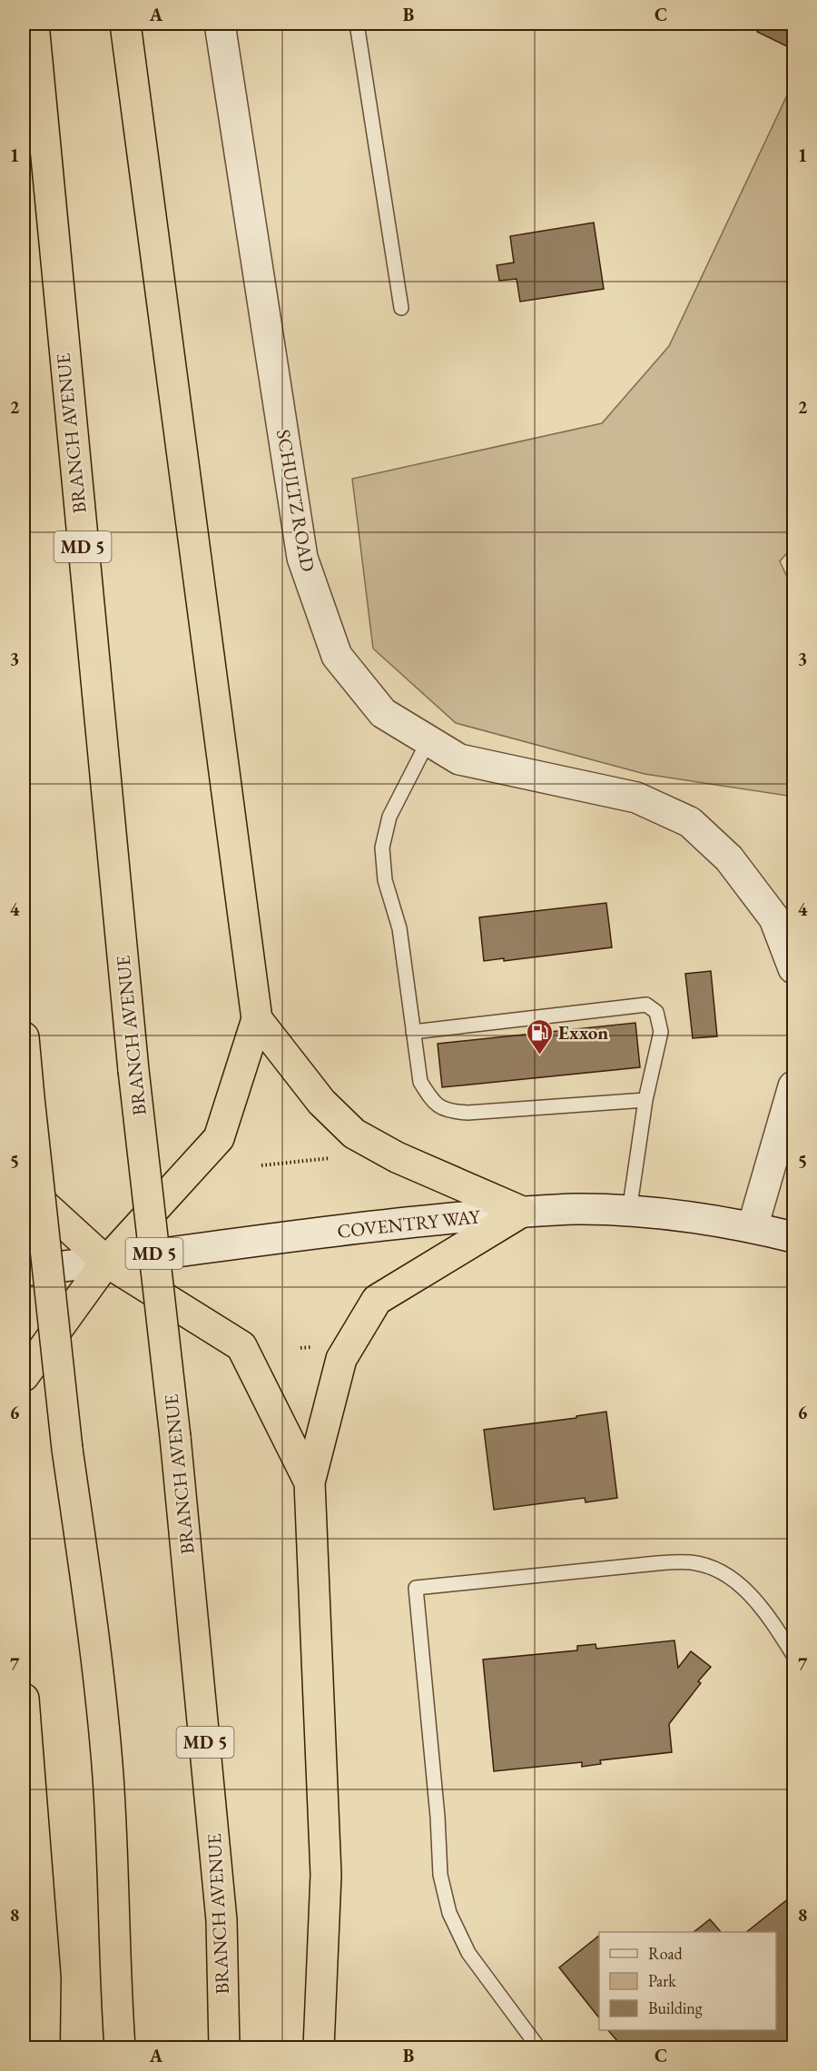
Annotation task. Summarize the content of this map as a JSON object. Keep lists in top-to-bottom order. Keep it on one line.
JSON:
{"streets":{"highway":["BRANCH AVENUE","MD 5"],"street":["SCHULTZ ROAD","COVENTRY WAY"]},"places":{"fuel station":["Exxon"]},"legend":["Road","Park","Building"],"grid":{"columns":["A","B","C"],"rows":["1","2","3","4","5","6","7","8"]}}
